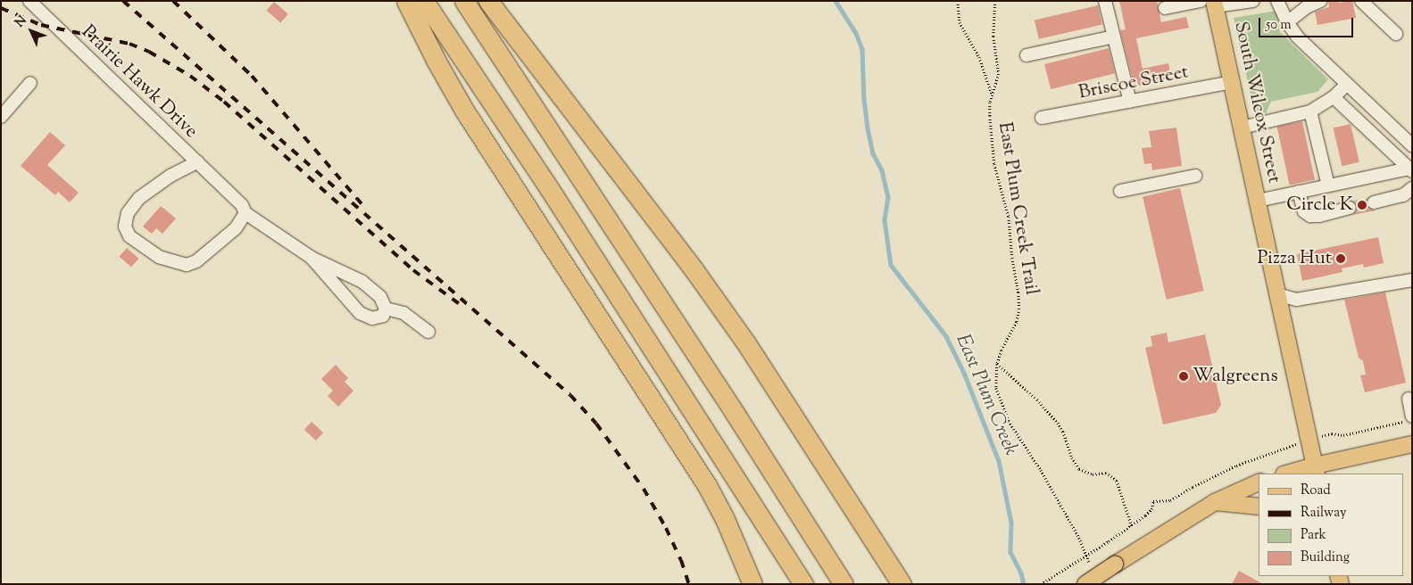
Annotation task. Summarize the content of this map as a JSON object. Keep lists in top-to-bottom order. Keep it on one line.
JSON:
{"streets":{"main road":["South Wilcox Street"],"street":["Prairie Hawk Drive","Briscoe Street"],"path":["East Plum Creek Trail"]},"crossings":[["Briscoe Street","South Wilcox Street"]],"water":["East Plum Creek"],"places":["Circle K","Pizza Hut","Walgreens"],"legend":["Road","Railway","Park","Building"],"scale_bar":"50 m","north":"top left"}
